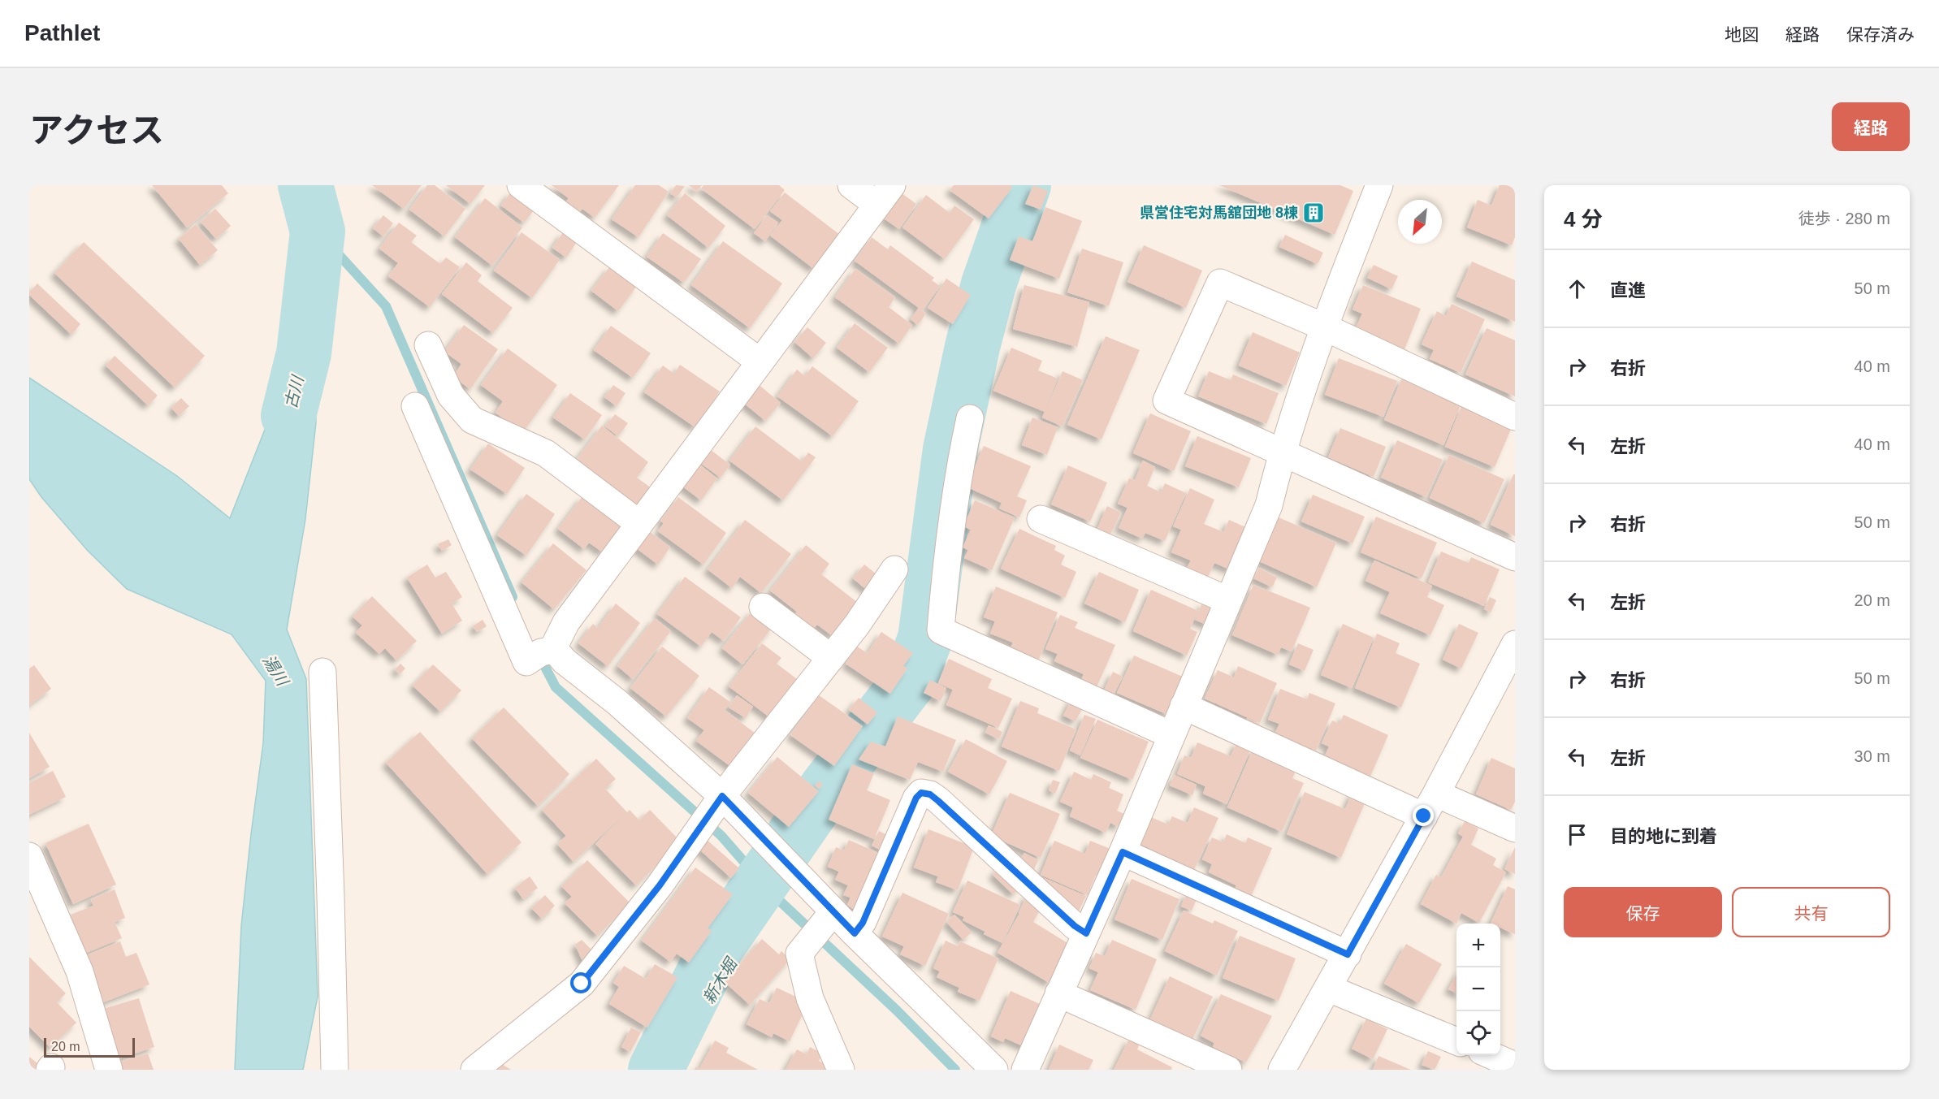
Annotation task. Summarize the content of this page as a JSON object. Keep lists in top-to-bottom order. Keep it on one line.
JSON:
{"water":["古川","湯川","新木堀"],"places":{"building":["県営住宅対馬舘団地 8棟"]},"scale_bar":"20 m","north":"bottom left","page":{"header":"Pathlet","nav":["地図","経路","保存済み"],"title":"アクセス","buttons":["経路",["保存","共有"]],"heading":["4 分","徒歩 · 280 m"],"list":[["直進","50 m"],["右折","40 m"],["左折","40 m"],["右折","50 m"],["左折","20 m"],["右折","50 m"],["左折","30 m"],"目的地に到着"],"map_buttons":["+","−"],"scale":"20 m"}}
